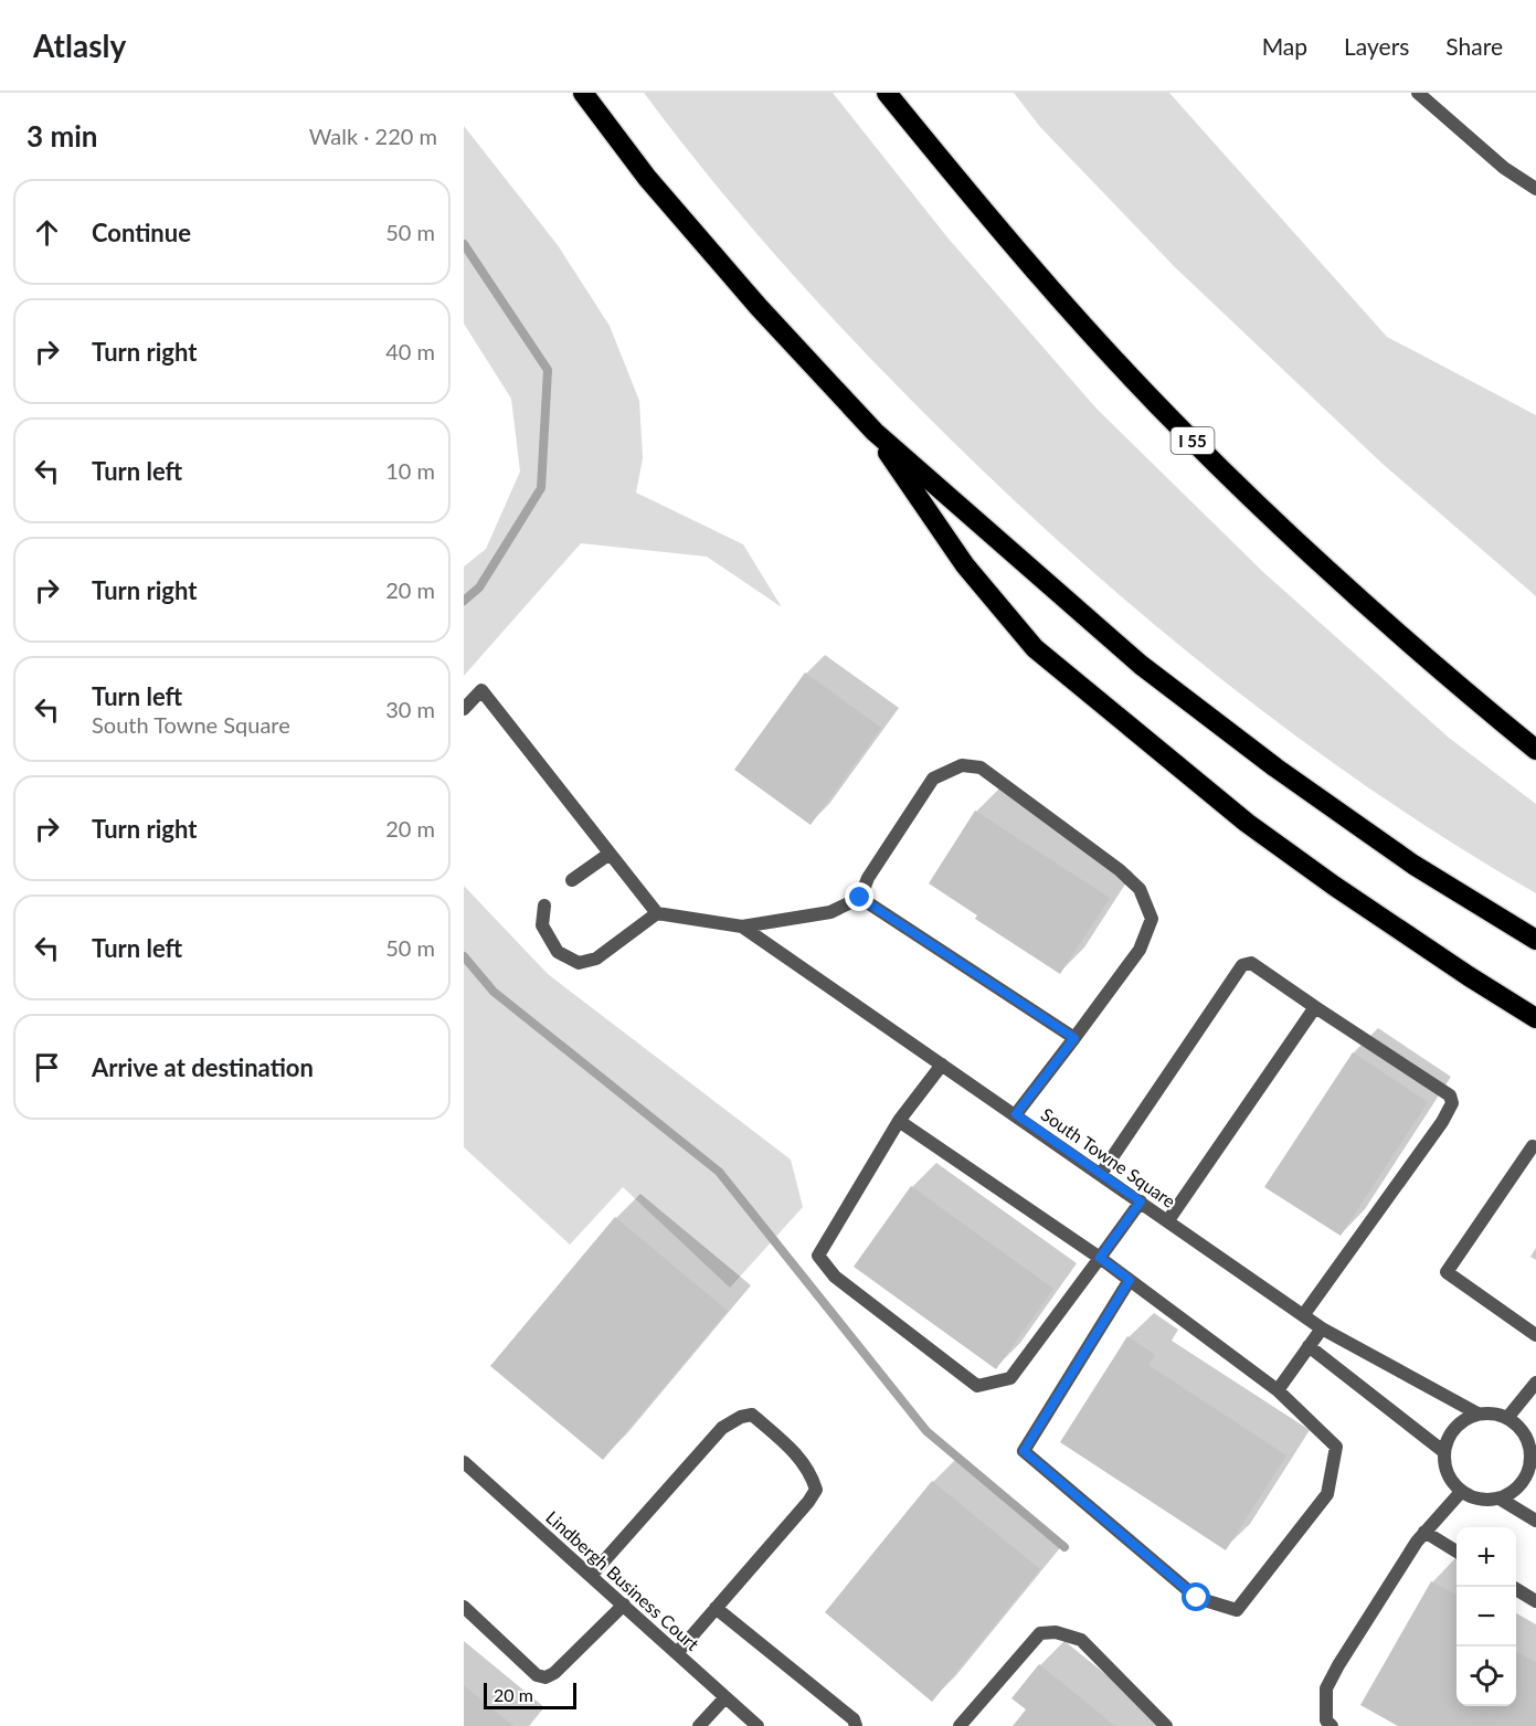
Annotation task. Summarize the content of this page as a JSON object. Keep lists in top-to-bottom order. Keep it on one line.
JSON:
{"streets":{"highway":["I 55"],"street":["South Towne Square","Lindbergh Business Court"]},"scale_bar":"20 m","page":{"header":"Atlasly","nav":["Map","Layers","Share"],"heading":["3 min","Walk · 220 m"],"list":[["Continue","50 m"],["Turn right","40 m"],["Turn left","10 m"],["Turn right","20 m"],["Turn left","South Towne Square","30 m"],["Turn right","20 m"],["Turn left","50 m"],"Arrive at destination"],"map_buttons":["+","−"],"scale":"20 m"}}
